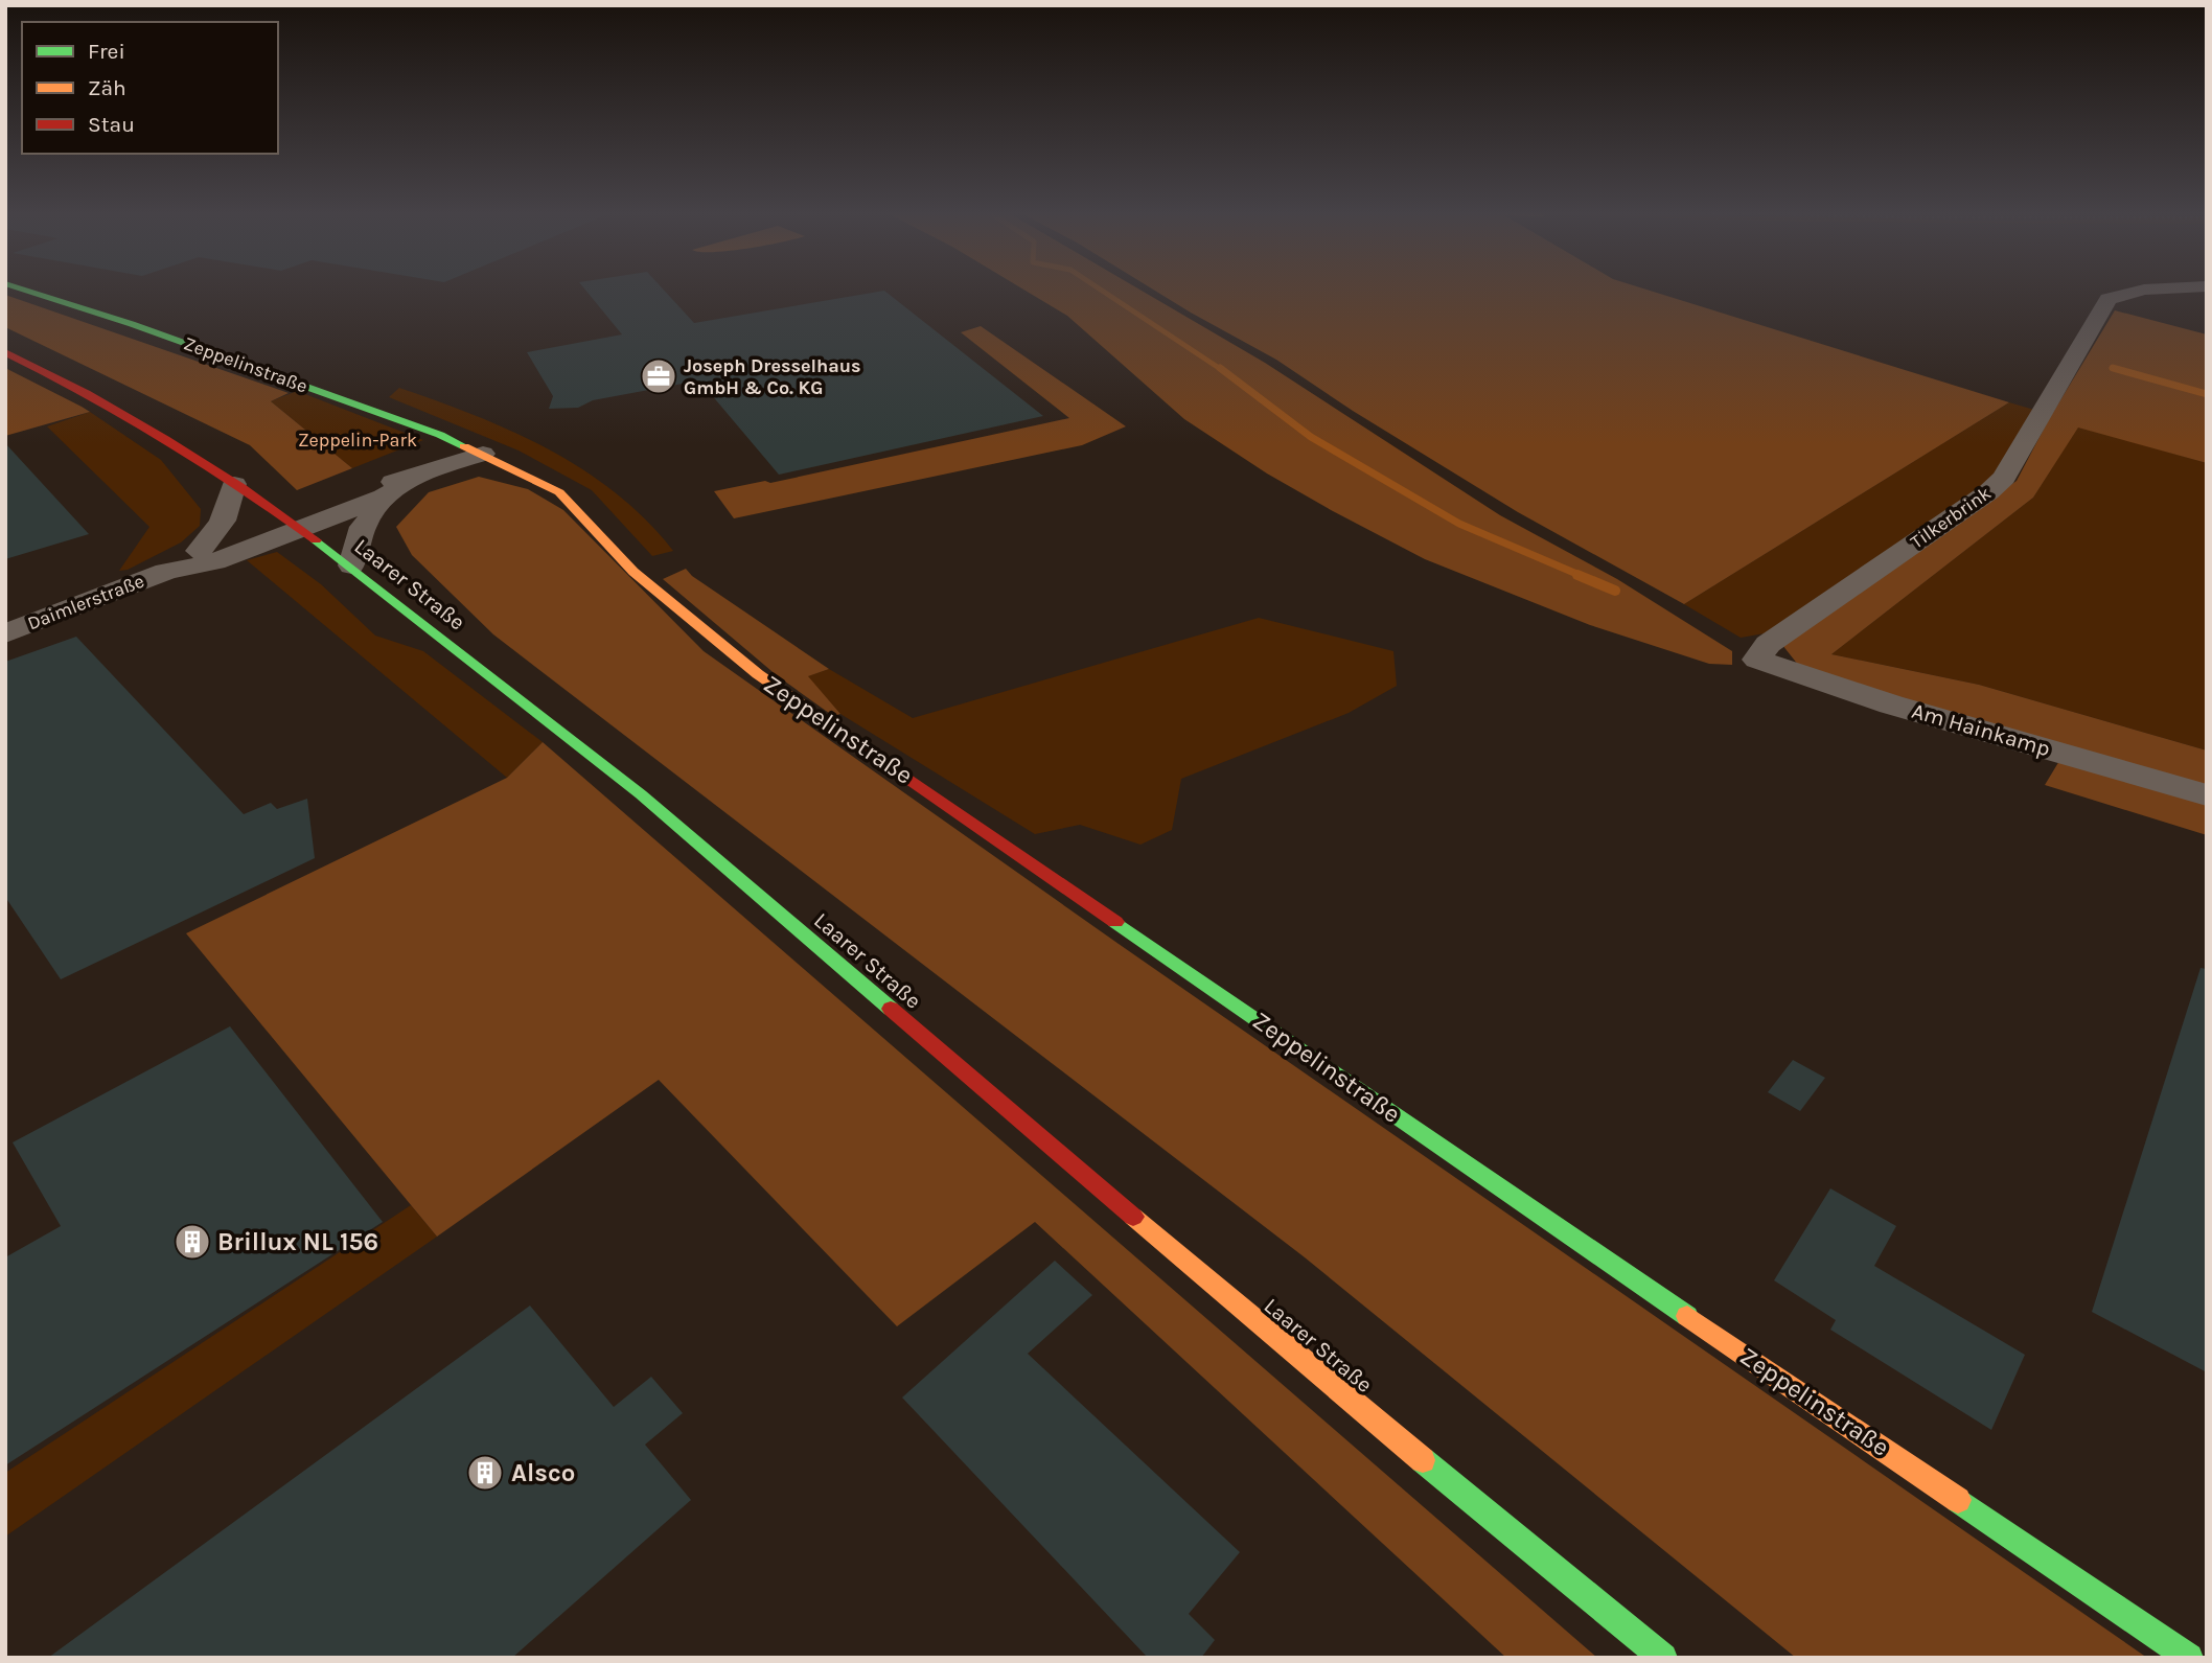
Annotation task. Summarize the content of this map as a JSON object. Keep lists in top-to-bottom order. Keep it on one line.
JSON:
{"streets":{"street":["Zeppelinstraße","Tilkerbrink","Laarer Straße","Daimlerstraße","Am Hainkamp"]},"crossings":[["Tilkerbrink","Am Hainkamp"],["Laarer Straße","Daimlerstraße"]],"parks":["Zeppelin-Park"],"places":{"office":["Joseph Dresselhaus GmbH & Co. KG"],"building":["Brillux NL 156","Alsco"]},"legend":["Frei","Zäh","Stau"]}
